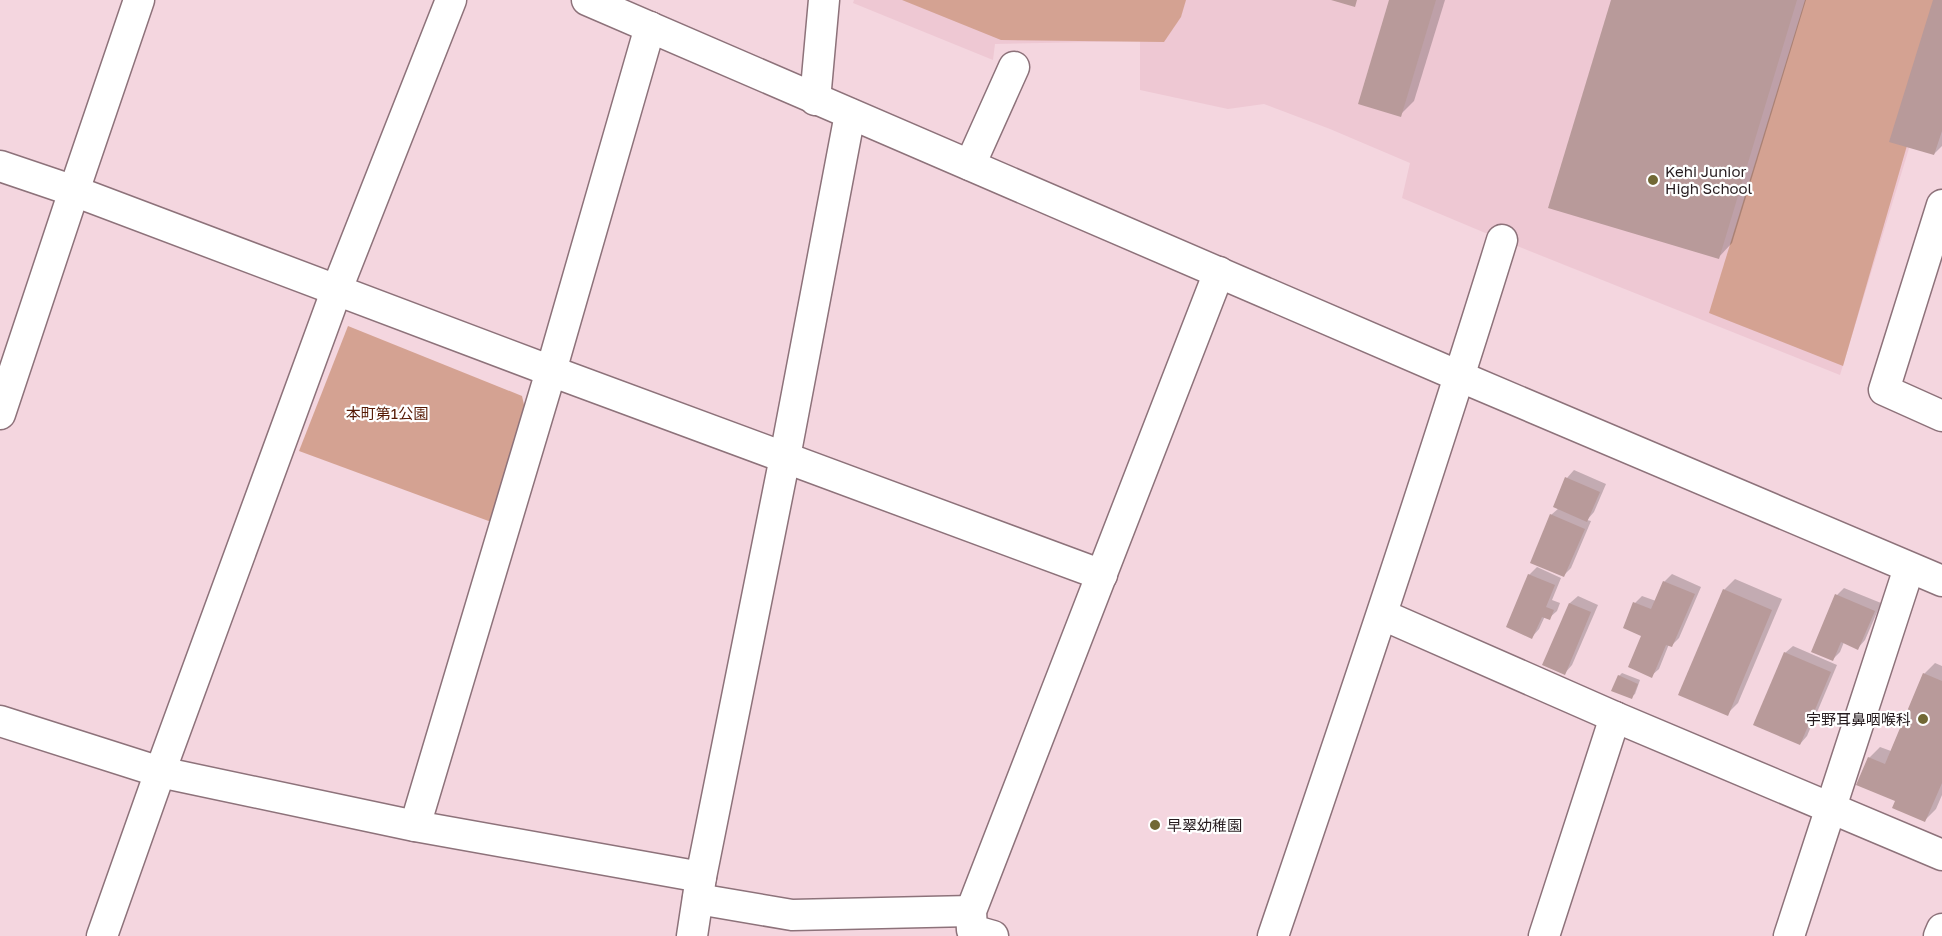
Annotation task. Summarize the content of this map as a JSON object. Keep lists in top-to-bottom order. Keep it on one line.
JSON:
{"parks":["本町第1公園"],"places":["Kehi Junior High School","宇野耳鼻咽喉科","早翠幼稚園"]}
